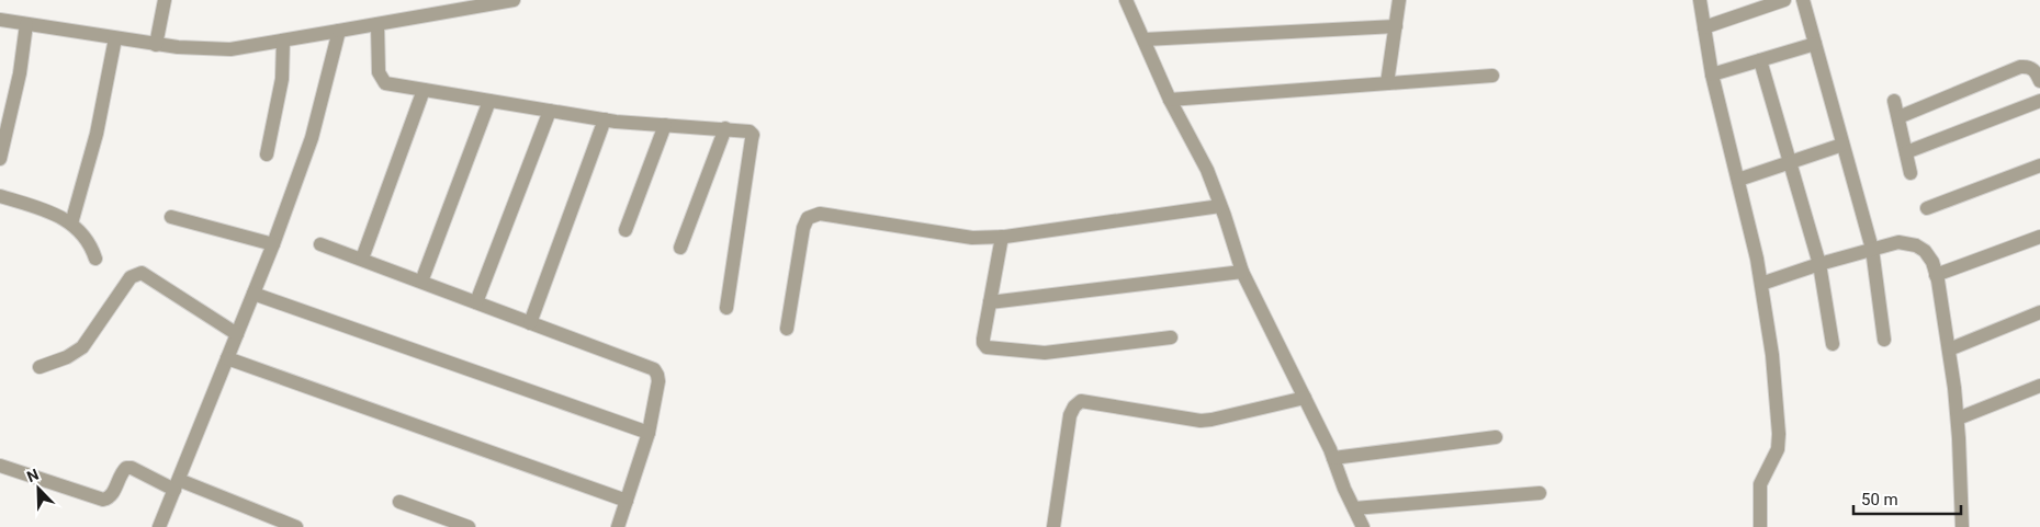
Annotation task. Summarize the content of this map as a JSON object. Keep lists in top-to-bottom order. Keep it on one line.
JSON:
{"scale_bar":"50 m","north":"top left"}
